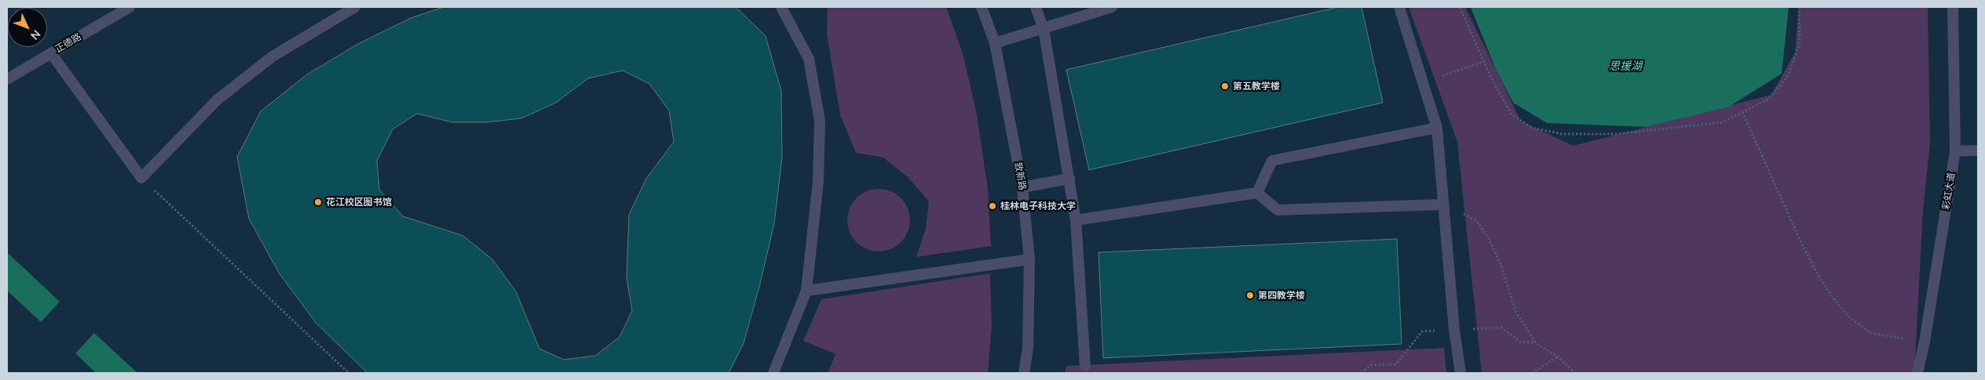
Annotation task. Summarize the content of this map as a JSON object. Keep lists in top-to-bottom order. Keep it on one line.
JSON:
{"streets":{"street":["正德路","致新路","彩虹大道"]},"water":["思援湖"],"places":["第五教学楼","花江校区图书馆","桂林电子科技大学","第四教学楼"],"north":"bottom right"}
